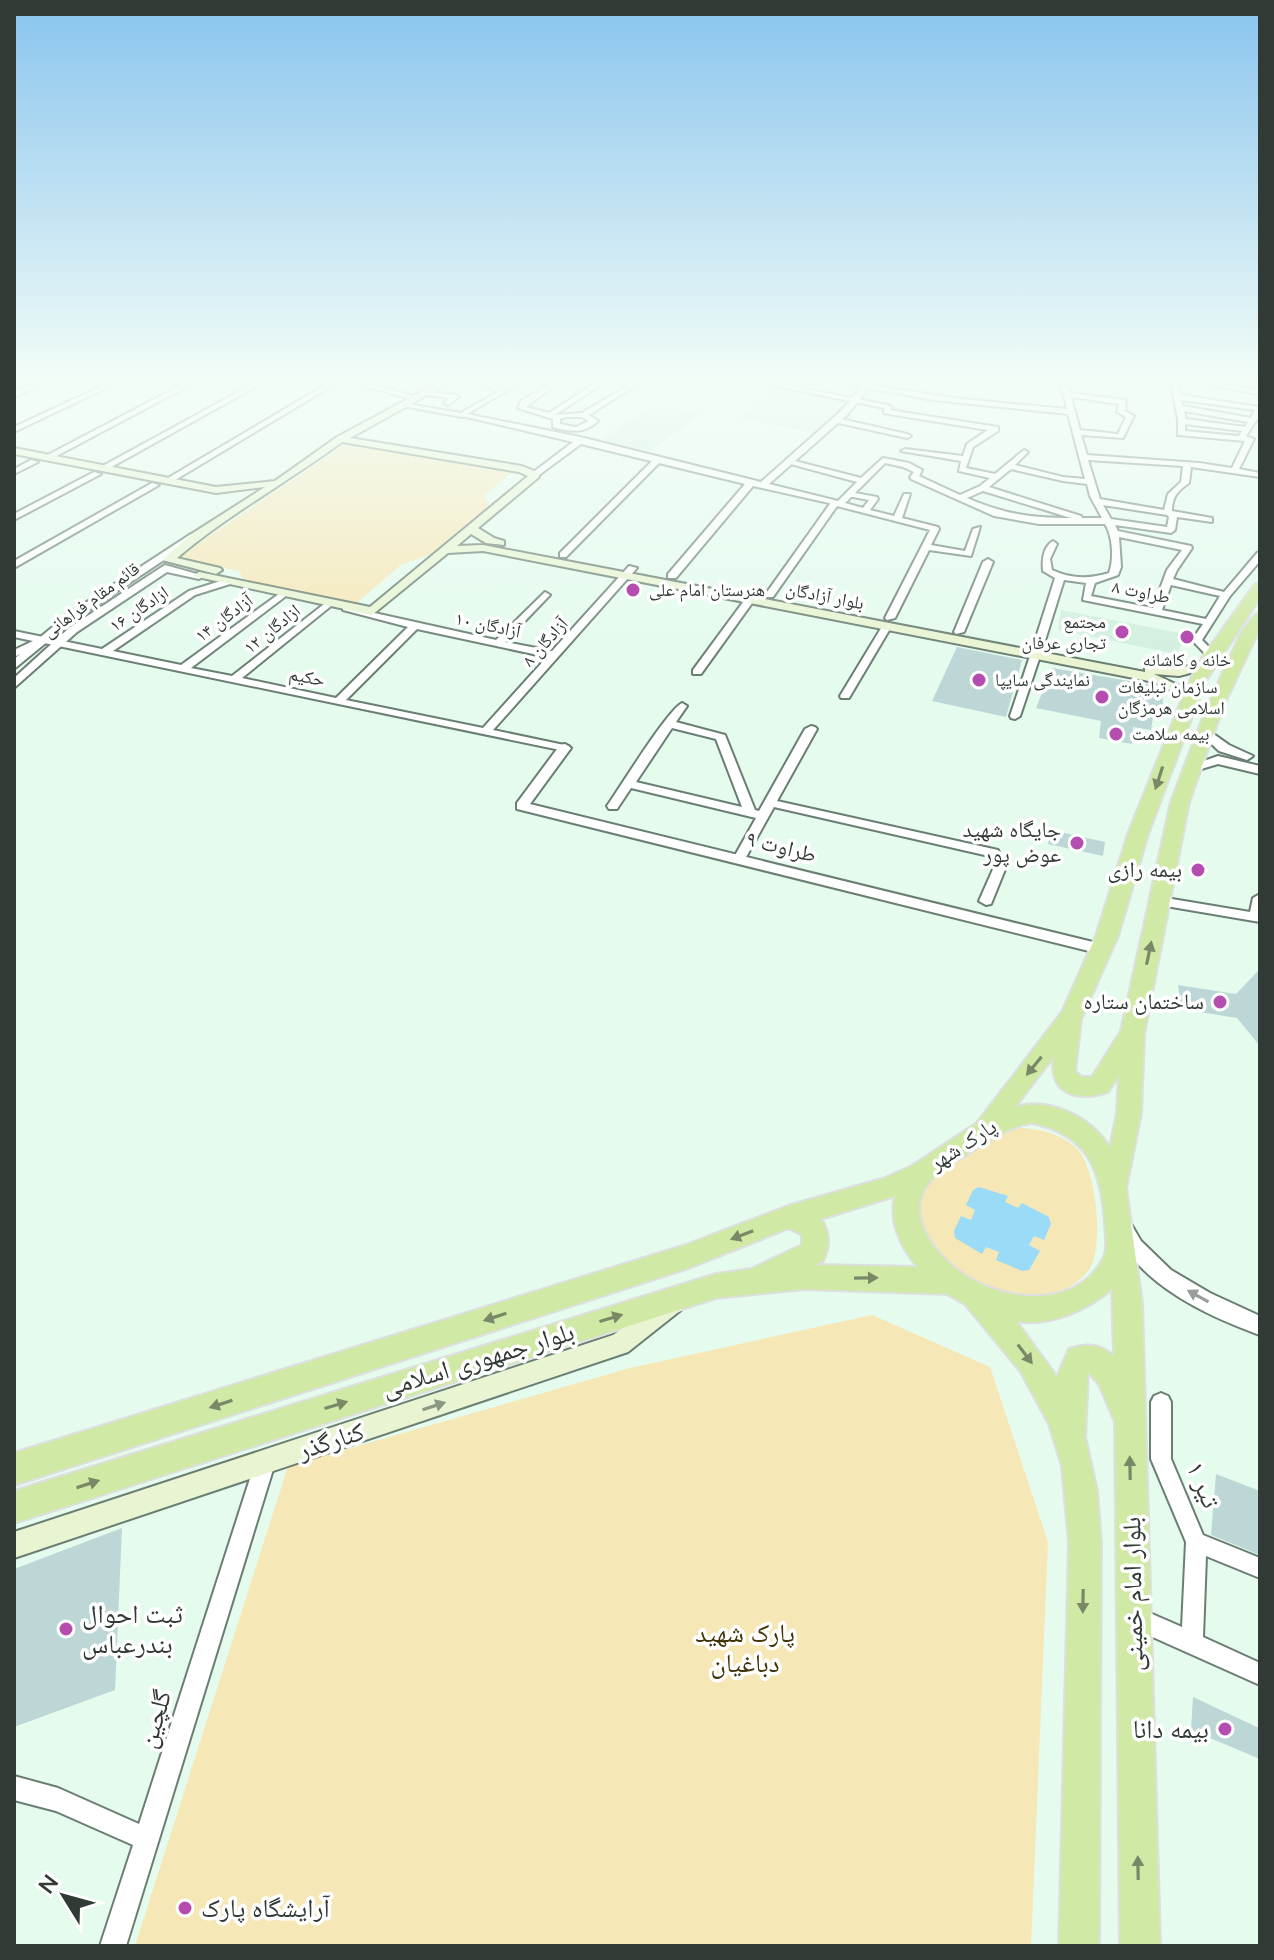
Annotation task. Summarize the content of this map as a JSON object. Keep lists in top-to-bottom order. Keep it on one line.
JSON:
{"streets":{"main road":["بلوار آزادگان","پارک شهر","بلوار جمهوری اسلامی","کنارگذر","بلوار امام خمینی"],"street":["طراوت ۸","قائم مقام فراهانی","ازادگان ۱۶","آزادگان ۱۴","آزادگان ۱۰","ازادگان ۱۲","آزادگان ۸","حکیم","طراوت ۹","تیر ۱","گلچین"]},"crossings":[["بلوار آزادگان","آزادگان ۸"],["قائم مقام فراهانی","ازادگان ۱۶"],["قائم مقام فراهانی","حکیم"],["ازادگان ۱۶","حکیم"],["آزادگان ۱۴","حکیم"],["آزادگان ۱۰","آزادگان ۸"],["ازادگان ۱۲","حکیم"],["آزادگان ۸","حکیم"],["حکیم","طراوت ۹"],["پارک شهر","بلوار جمهوری اسلامی"],["پارک شهر","بلوار امام خمینی"],["بلوار جمهوری اسلامی","کنارگذر"],["بلوار جمهوری اسلامی","بلوار امام خمینی"],["کنارگذر","گلچین"]],"one_way":["کنارگذر"],"parks":["پارک شهید دباغیان"],"places":["هنرستان امام علی","مجتمع تجاری عرفان","خانه و کاشانه","نمایندگی سایپا","سازمان تبلیغات اسلامی هرمزگان","بیمه سلامت","جایگاه شهید عوض پور","بیمه رازی","ساختمان ستاره","ثبت احوال بندرعباس","بیمه دانا","آرایشگاه پارک"],"north":"top left"}
